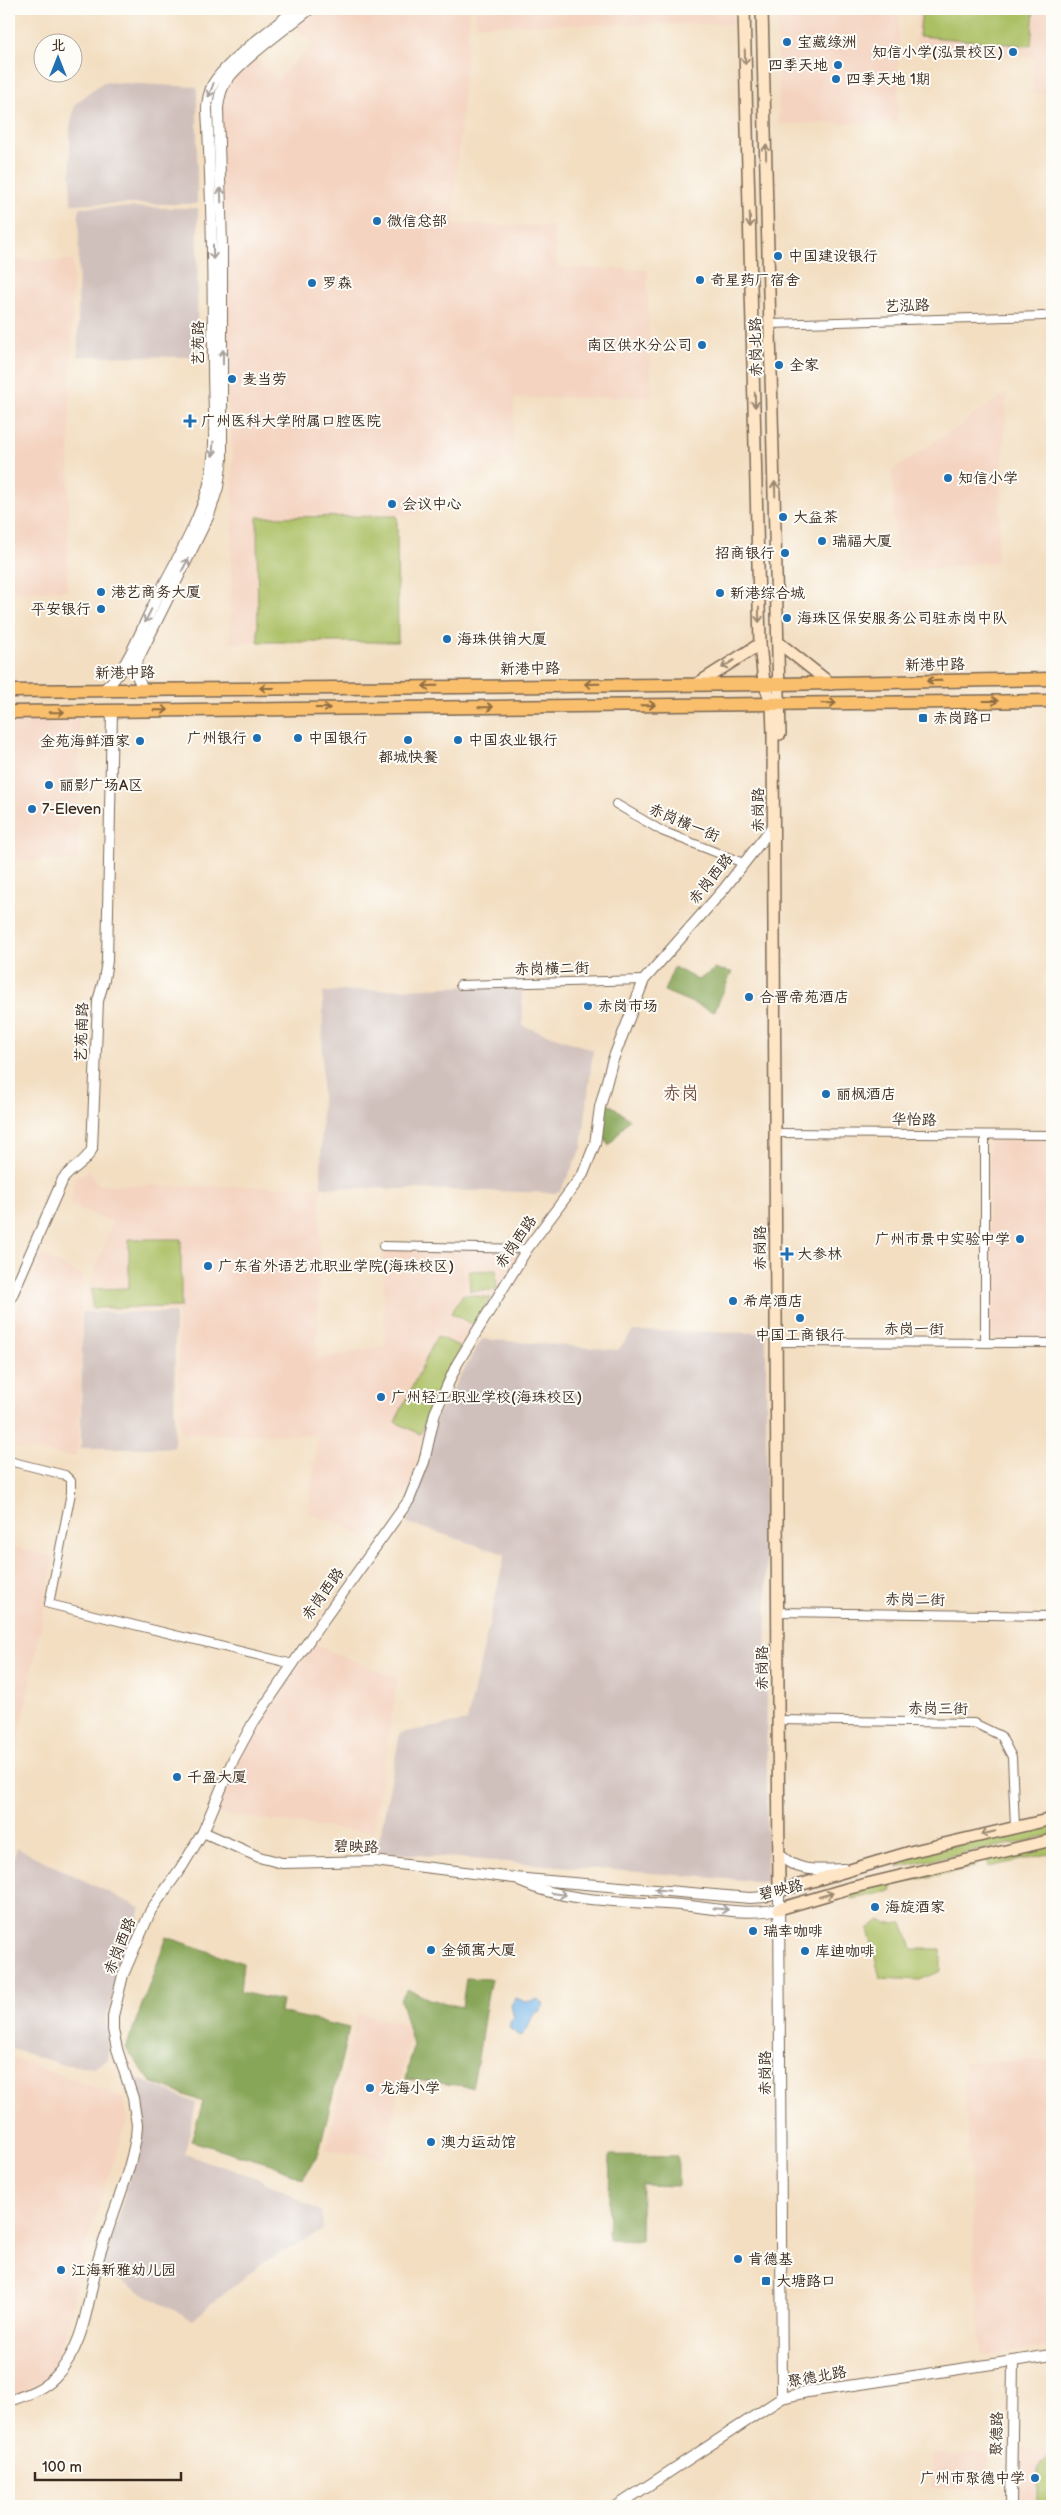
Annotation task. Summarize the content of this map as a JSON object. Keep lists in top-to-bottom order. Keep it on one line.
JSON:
{"streets":{"main road":["赤岗北路","新港中路","赤岗路","碧映路"],"street":["艺泓路","艺苑路","赤岗横一街","赤岗西路","赤岗横二街","艺苑南路","华怡路","赤岗一街","赤岗二街","赤岗三街","聚德北路","聚德路"]},"crossings":[["艺泓路","赤岗北路"],["艺苑路","新港中路"],["赤岗北路","新港中路"],["赤岗北路","赤岗路"],["新港中路","赤岗路"],["赤岗路","赤岗西路"],["赤岗路","华怡路"],["赤岗路","赤岗一街"],["赤岗路","赤岗二街"],["赤岗路","赤岗三街"],["赤岗路","碧映路"],["赤岗路","聚德北路"],["赤岗横一街","赤岗西路"],["赤岗西路","赤岗横二街"],["赤岗西路","碧映路"],["赤岗三街","碧映路"],["聚德北路","聚德路"]],"districts":["赤岗"],"places":{"other":["宝藏绿洲","知信小学(泓景校区)","四季天地","四季天地 1期","微信总部","中国建设银行","奇星药厂宿舍","罗森","南区供水分公司","全家","麦当劳","知信小学","会议中心","大益茶","瑞福大厦","招商银行","港艺商务大厦","新港综合城","平安银行","海珠区保安服务公司驻赤岗中队","海珠供销大厦","广州银行","中国银行","都城快餐","中国农业银行","金苑海鲜酒家","丽影广场A区","7-Eleven","合晋帝苑酒店","赤岗市场","丽枫酒店","广州市景中实验中学","广东省外语艺术职业学院(海珠校区)","希岸酒店","中国工商银行","广州轻工职业学校(海珠校区)","千盈大厦","海旋酒家","瑞幸咖啡","金领寓大厦","库迪咖啡","龙海小学","澳力运动馆","肯德基","江海新雅幼儿园","广州市聚德中学"],"health":["广州医科大学附属口腔医院","大参林"],"transit":["赤岗路口","大塘路口"]},"scale_bar":"100 m","north":"top"}
